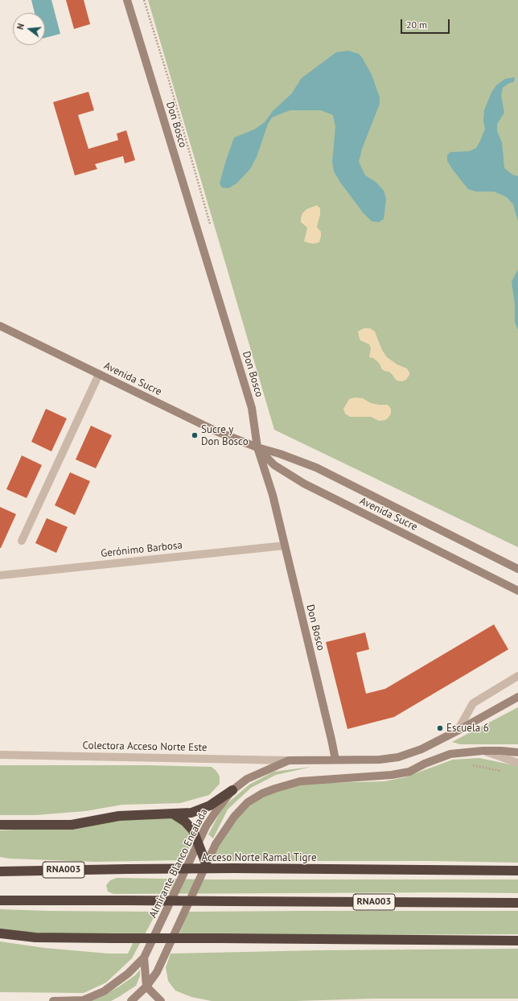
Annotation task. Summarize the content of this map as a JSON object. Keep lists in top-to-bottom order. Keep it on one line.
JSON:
{"streets":{"highway":["Acceso Norte Ramal Tigre","RNA003"],"main road":["Don Bosco","Avenida Sucre","Almirante Blanco Encalada"],"street":["Gerónimo Barbosa","Colectora Acceso Norte Este"]},"crossings":[["Don Bosco","Avenida Sucre"],["Don Bosco","Gerónimo Barbosa"],["Don Bosco","Almirante Blanco Encalada"],["Colectora Acceso Norte Este","Almirante Blanco Encalada"]],"places":["Sucre y Don Bosco","Escuela 6"],"scale_bar":"20 m","north":"left"}
